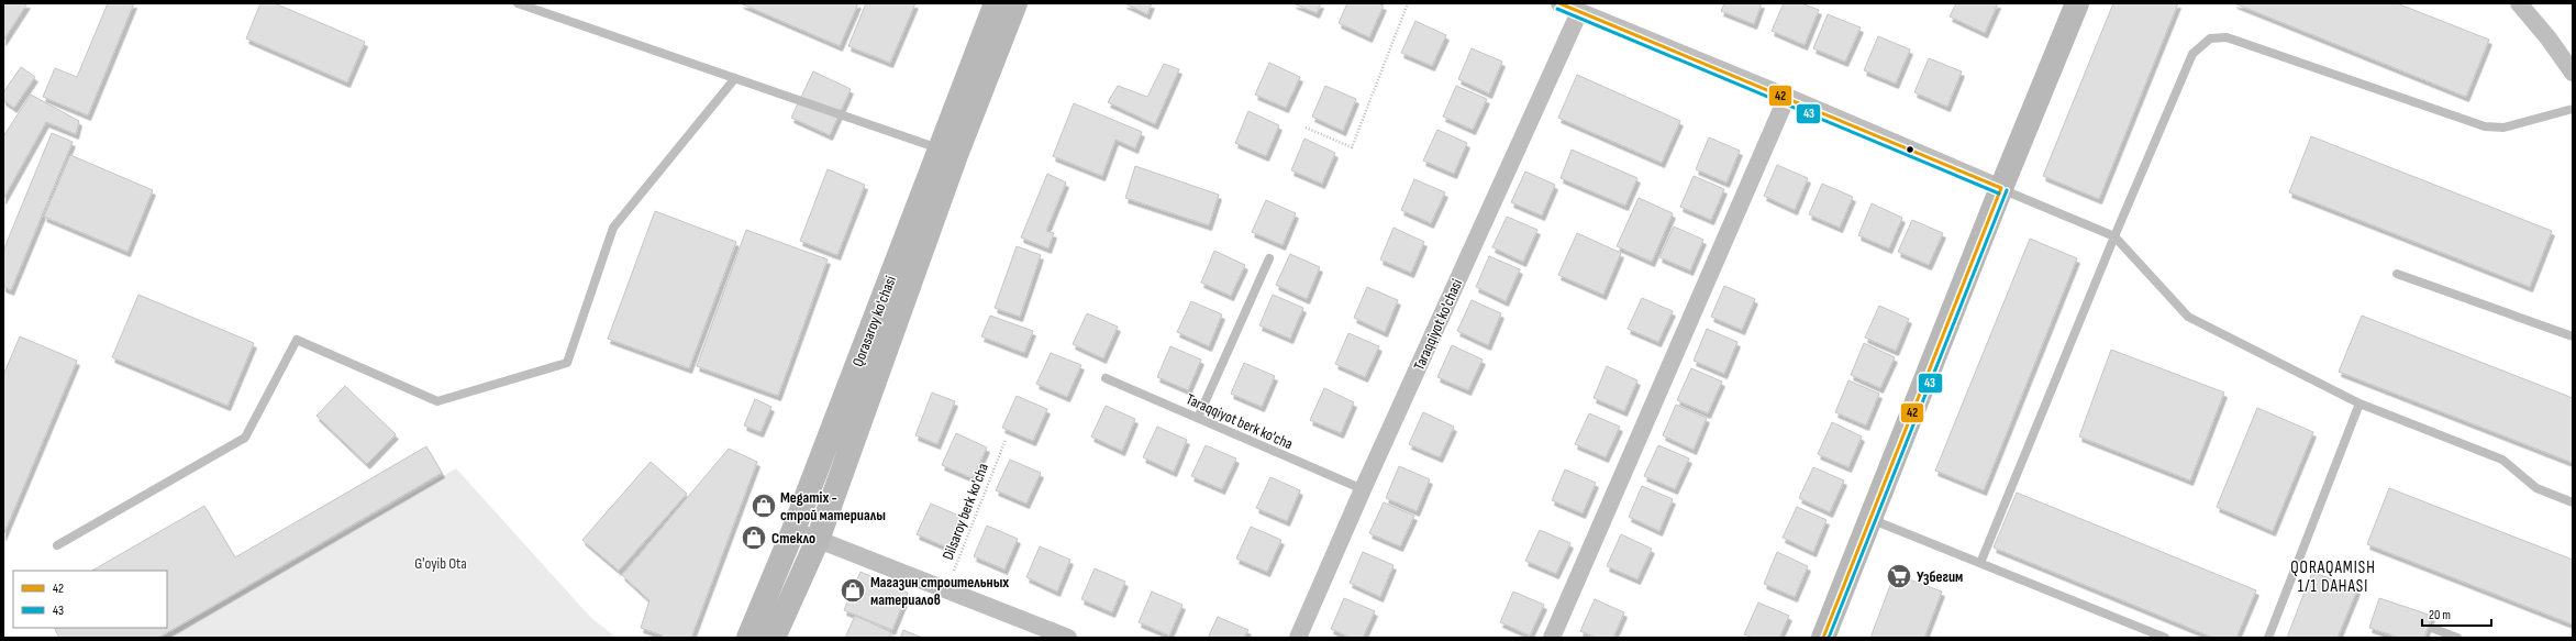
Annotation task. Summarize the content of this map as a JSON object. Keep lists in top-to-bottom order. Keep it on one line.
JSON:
{"streets":{"main road":["Qorasaroy ko'chasi"],"street":["Taraqqiyot ko'chasi"],"lane":["Taraqqiyot berk ko'cha"],"path":["Dilsaroy berk ko'cha"]},"crossings":[["Taraqqiyot ko'chasi","Taraqqiyot berk ko'cha"]],"districts":["QORAQAMISH 1/1 DAHASI"],"parks":["G'oyib Ota"],"places":{"shop":["Megamix - строй материалы","Стекло","Магазин строительных материалов"],"supermarket":["Узбегим"]},"lines":["transit line 42","transit line 43"],"legend":["42","43"],"scale_bar":"20 m"}
